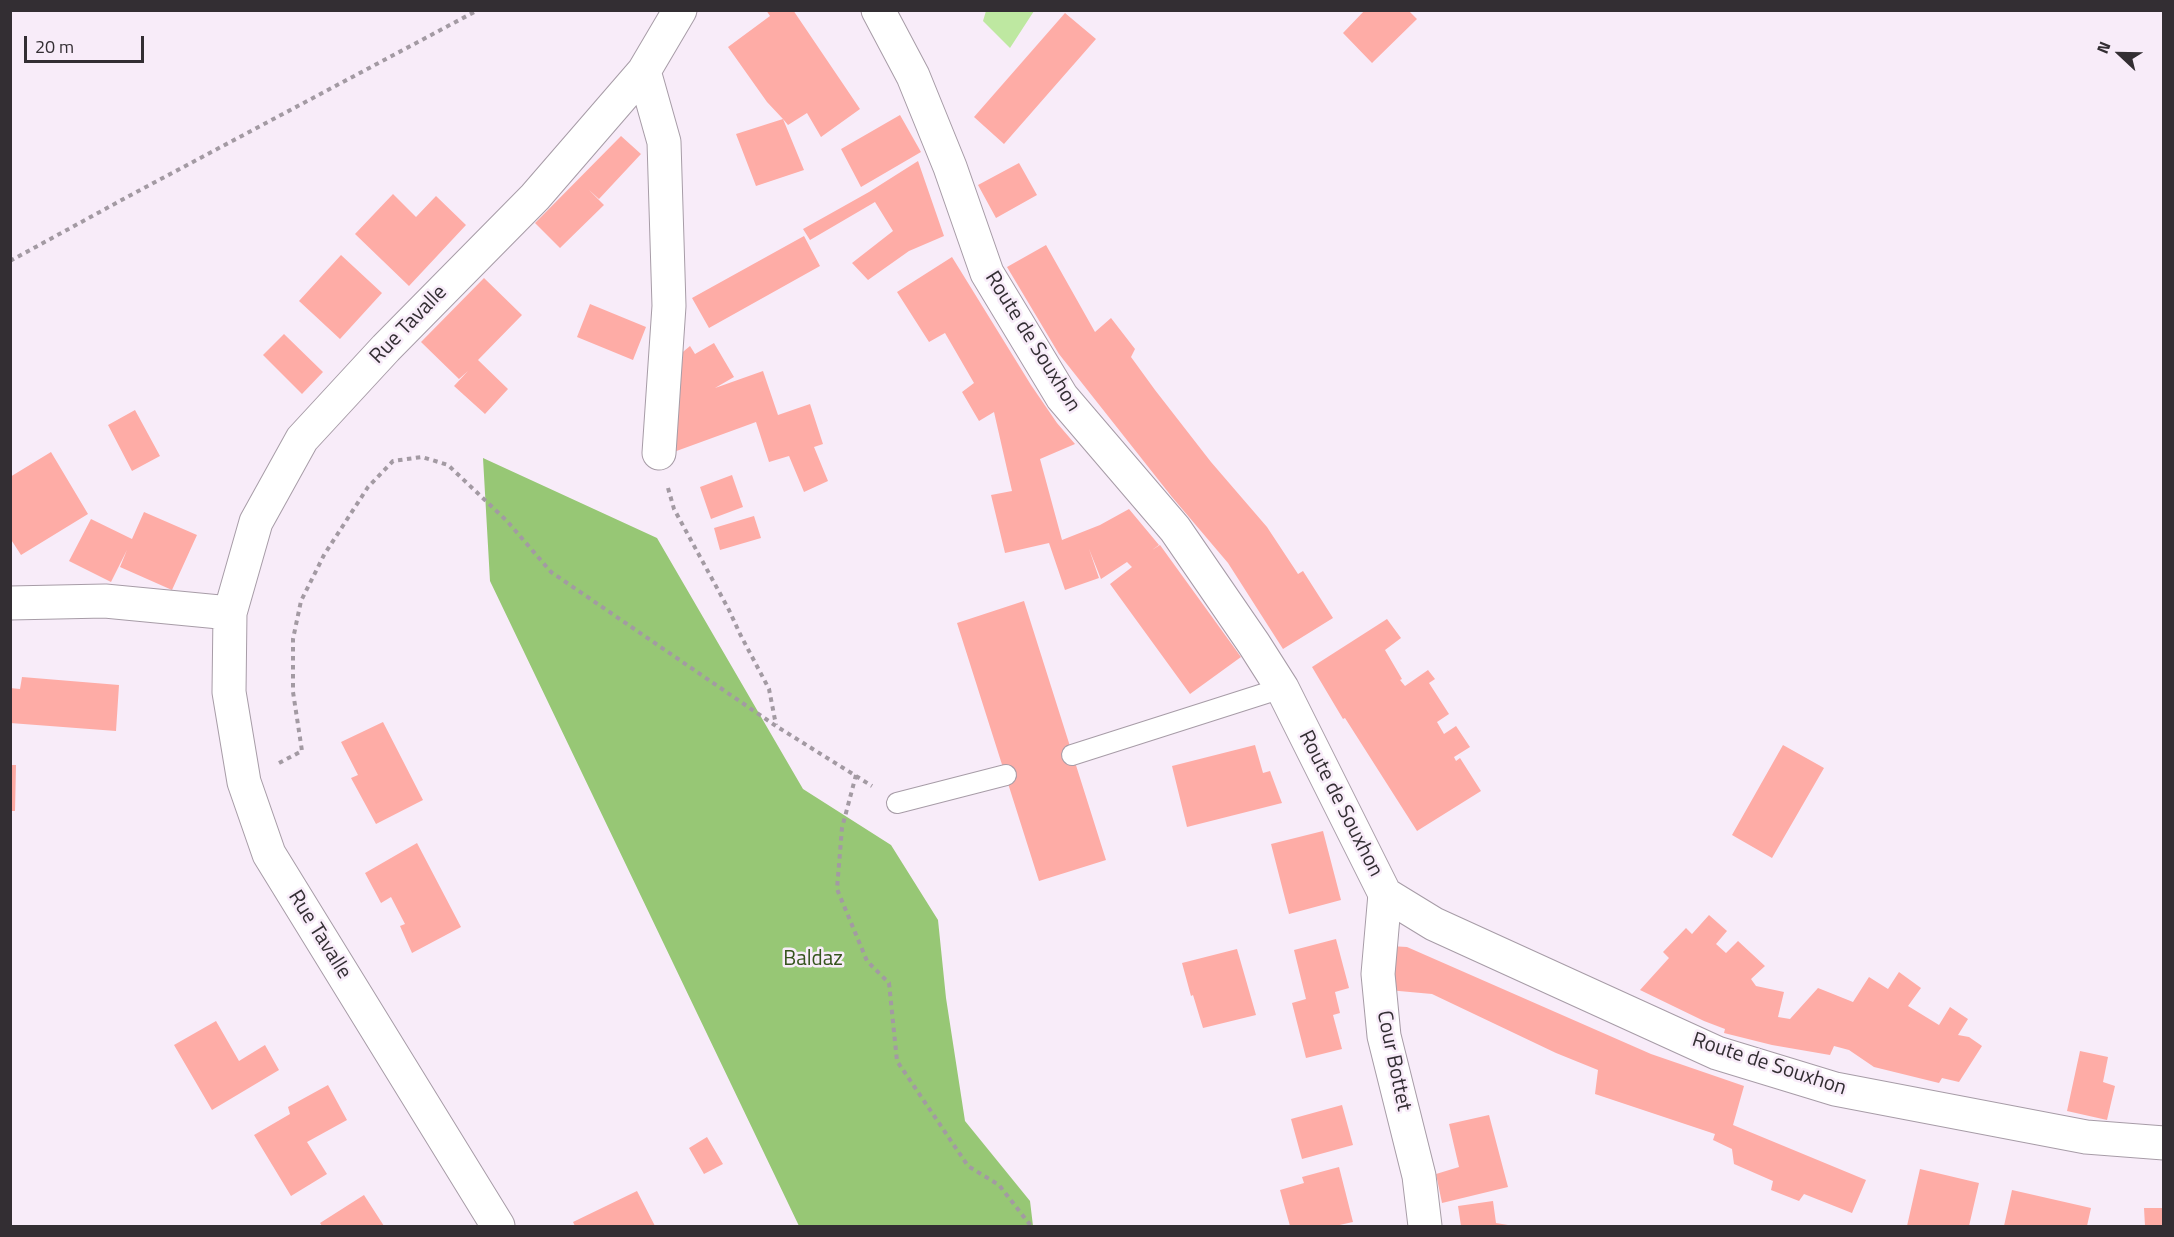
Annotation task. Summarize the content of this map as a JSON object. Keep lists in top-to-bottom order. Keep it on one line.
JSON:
{"streets":{"street":["Rue Tavalle","Route de Souxhon","Cour Bottet"]},"crossings":[["Route de Souxhon","Cour Bottet"]],"parks":["Baldaz"],"scale_bar":"20 m","north":"left"}
